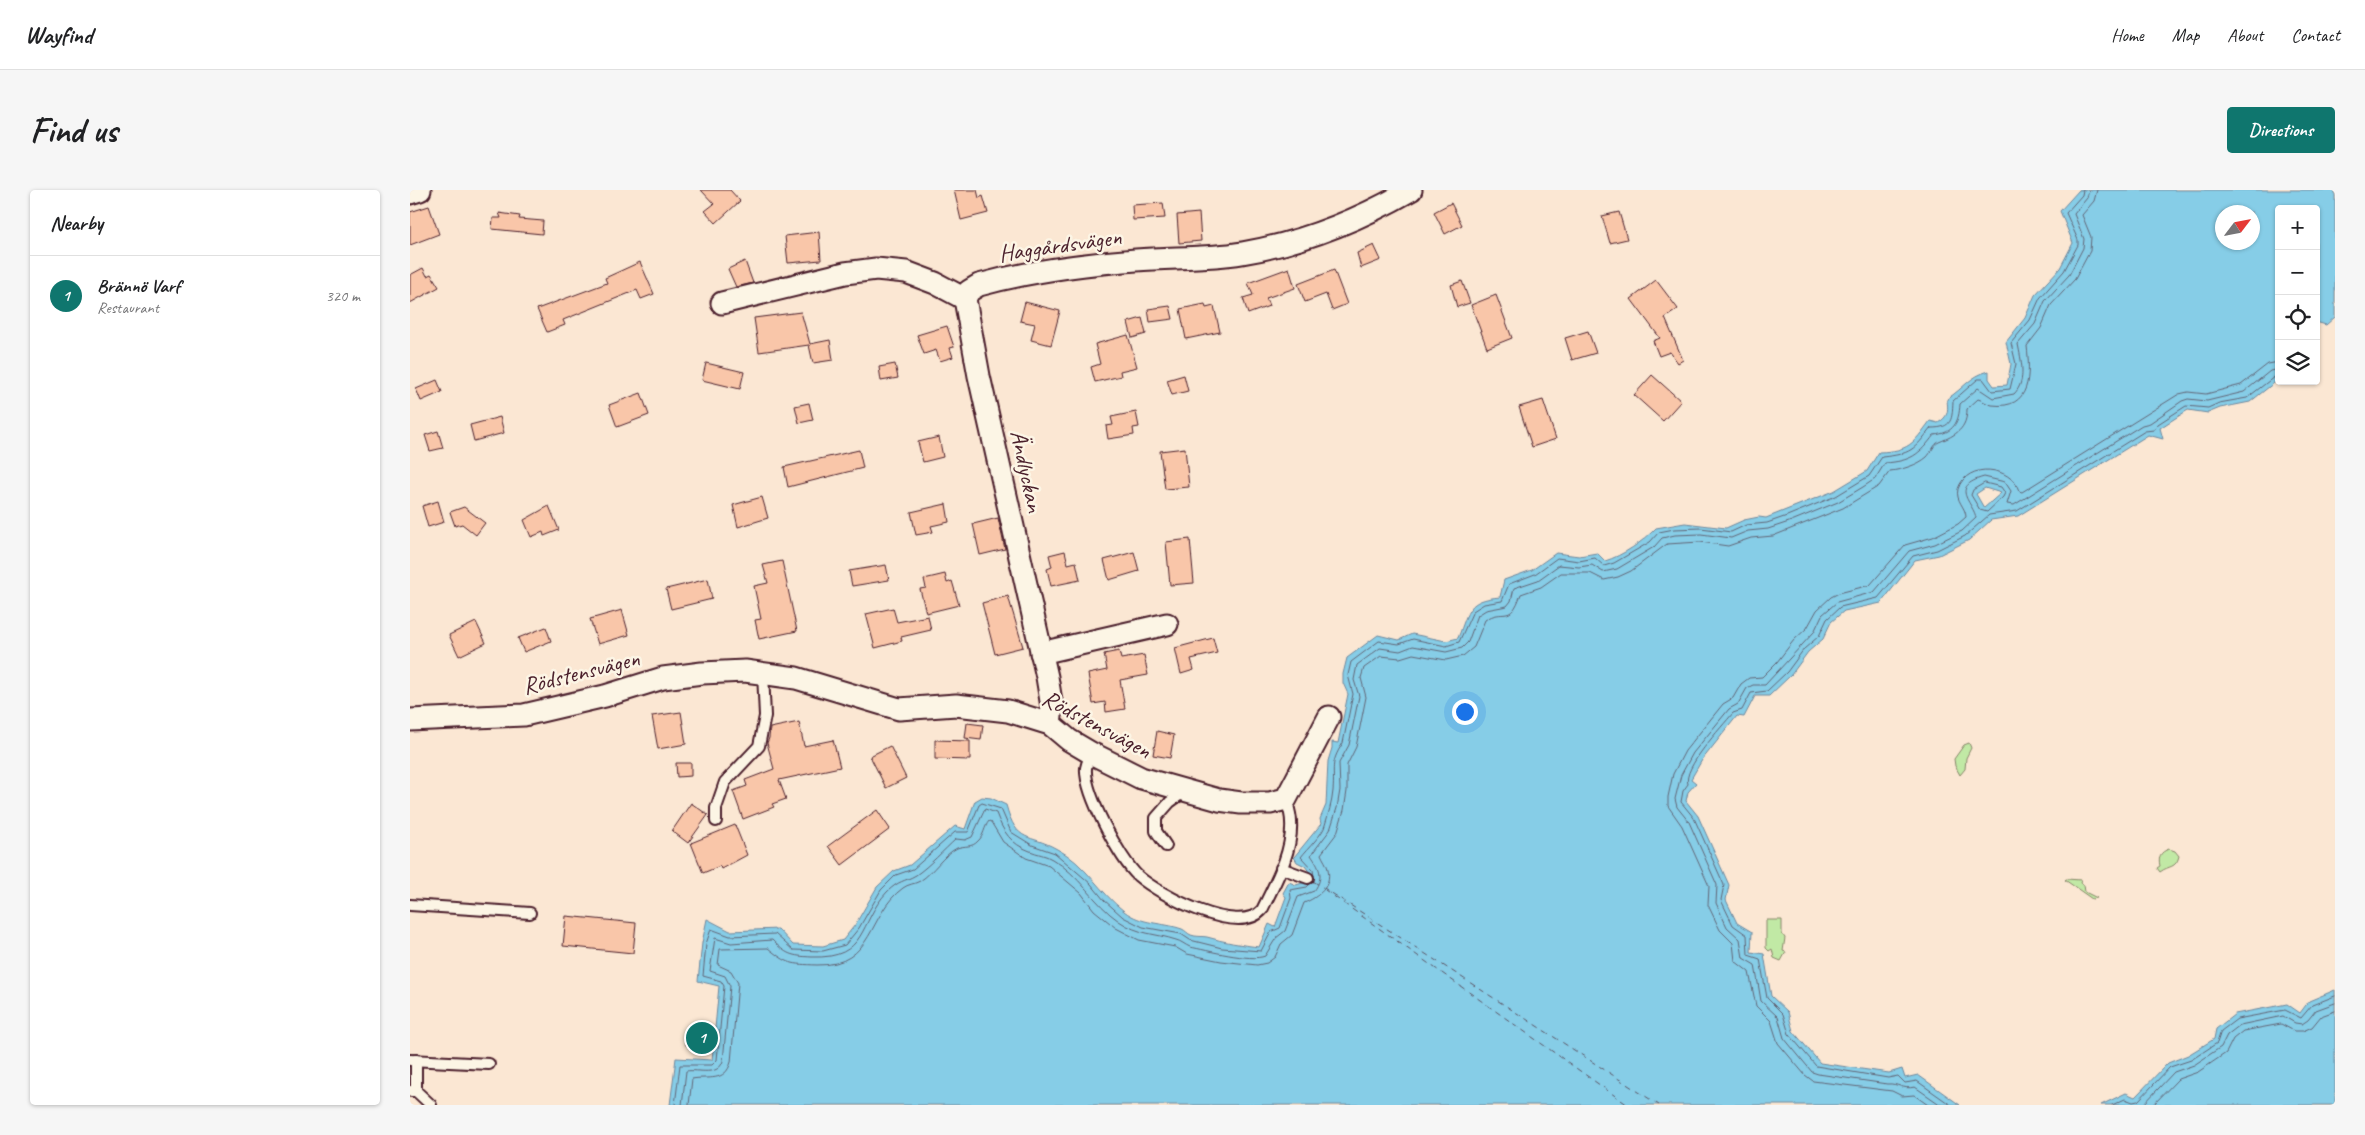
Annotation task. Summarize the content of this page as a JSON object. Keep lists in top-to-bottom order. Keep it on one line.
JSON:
{"streets":{"street":["Haggårdsvägen","Ändlyckan","Rödstensvägen"]},"crossings":[["Haggårdsvägen","Ändlyckan"],["Ändlyckan","Rödstensvägen"]],"north":"top right","page":{"header":"Wayfind","nav":["Home","Map","About","Contact"],"buttons":"Directions","title":"Find us","heading":"Nearby","map_buttons":["+","−"],"list":[{"mark":"1","name":"Brännö Varf","note":"Restaurant","value":"320 m"}],"pins":"1"}}
